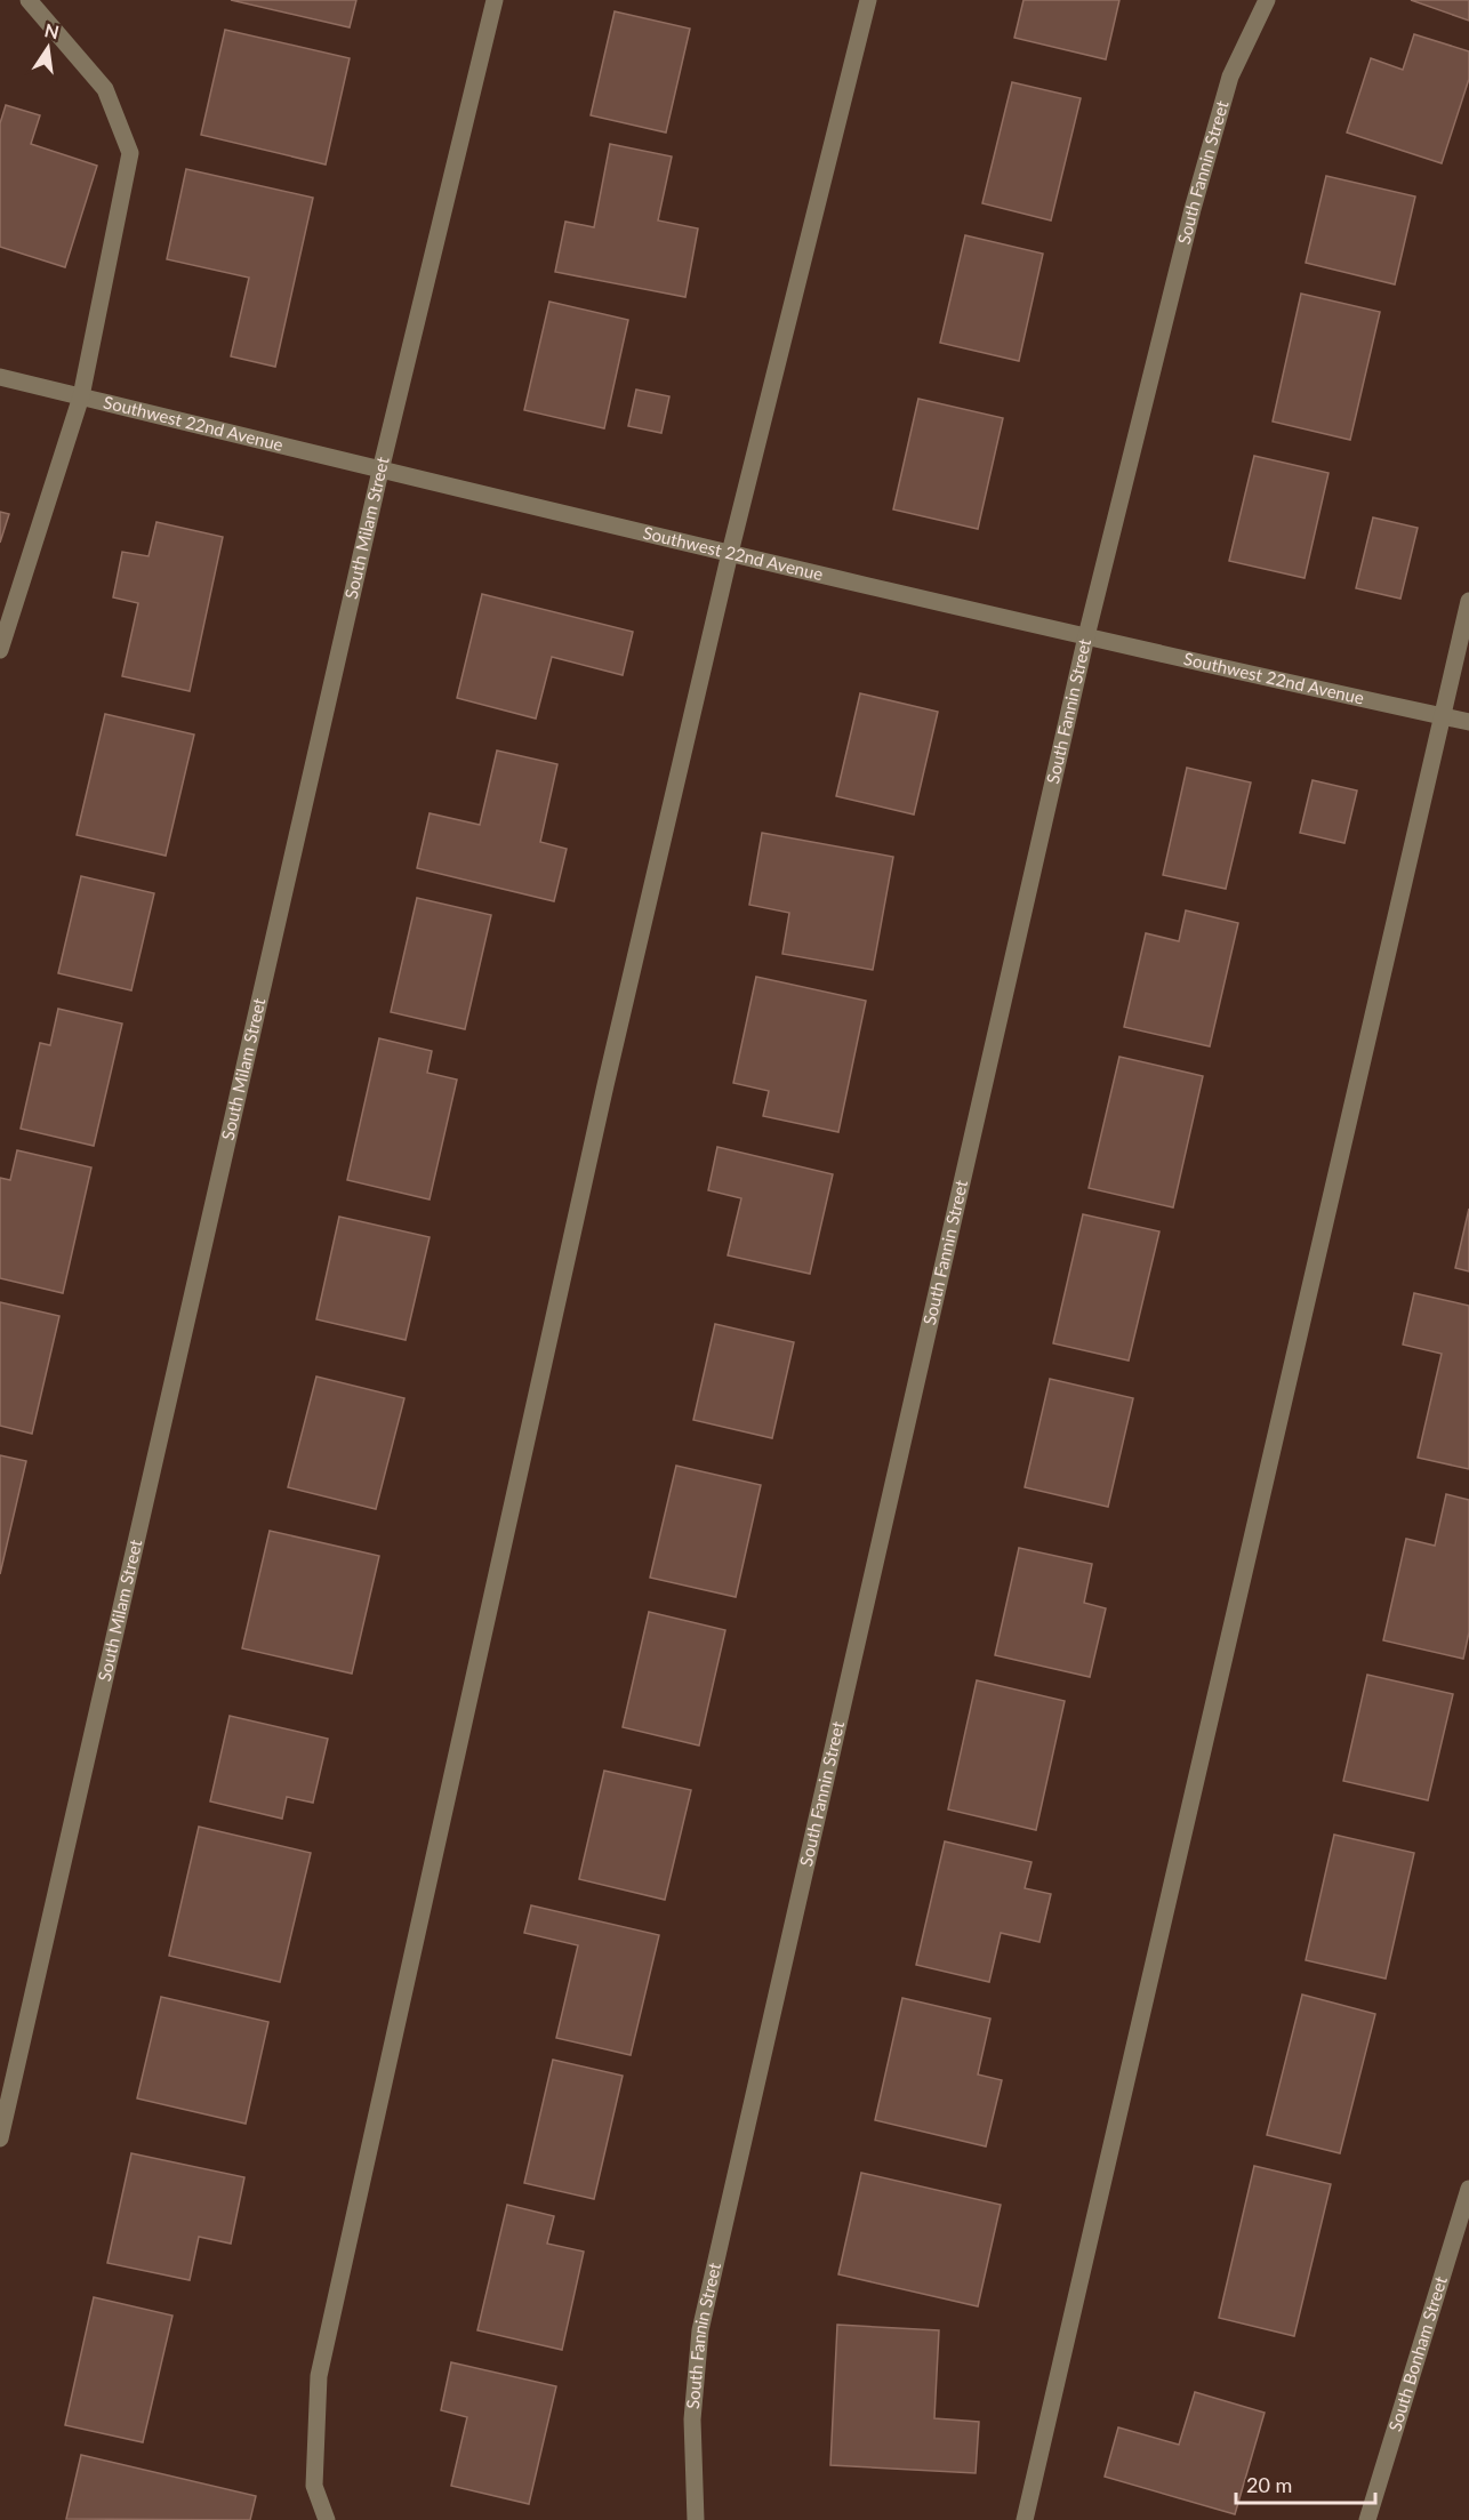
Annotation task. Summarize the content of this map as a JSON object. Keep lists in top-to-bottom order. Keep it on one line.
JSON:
{"streets":{"street":["South Fannin Street","Southwest 22nd Avenue","South Milam Street","South Bonham Street"]},"crossings":[["South Fannin Street","Southwest 22nd Avenue"],["Southwest 22nd Avenue","South Milam Street"]],"scale_bar":"20 m","north":"top"}
